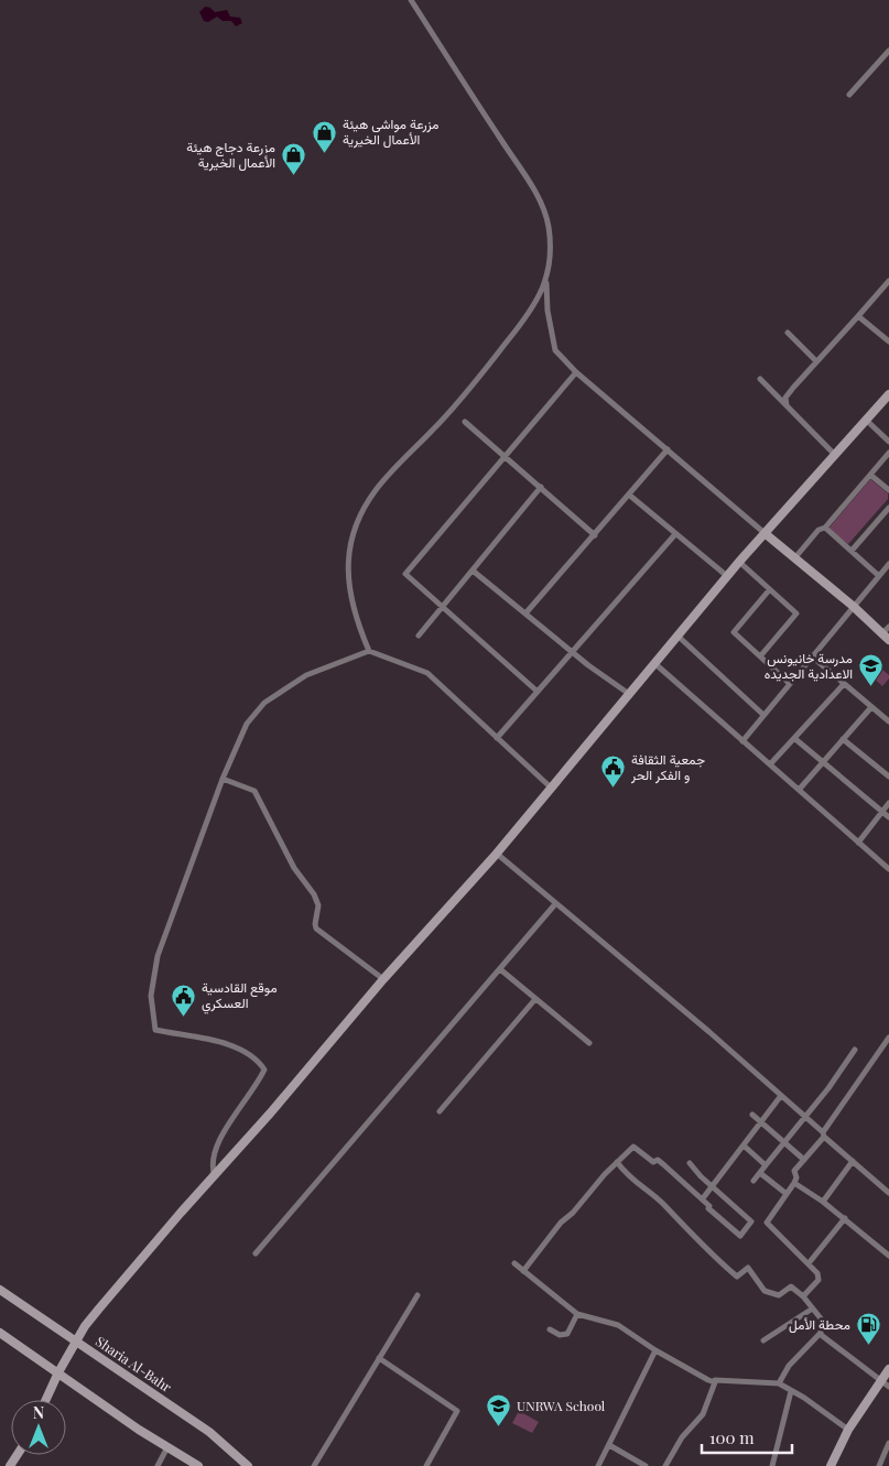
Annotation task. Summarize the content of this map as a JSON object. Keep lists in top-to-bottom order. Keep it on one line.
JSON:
{"streets":{"street":["Sharia Al-Bahr"]},"places":{"shop":["مزرعة مواشي هيئة الأعمال الخيرية","مزرعة دجاج هيئة الأعمال الخيرية"],"school or university":["مدرسة خانيونس الاعدادية الجديده","UNRWA School"],"public building":["جمعية الثقافة و الفكر الحر","موقع القادسية العسكري"],"fuel station":["محطة الأمل"]},"scale_bar":"100 m","north":"top"}
